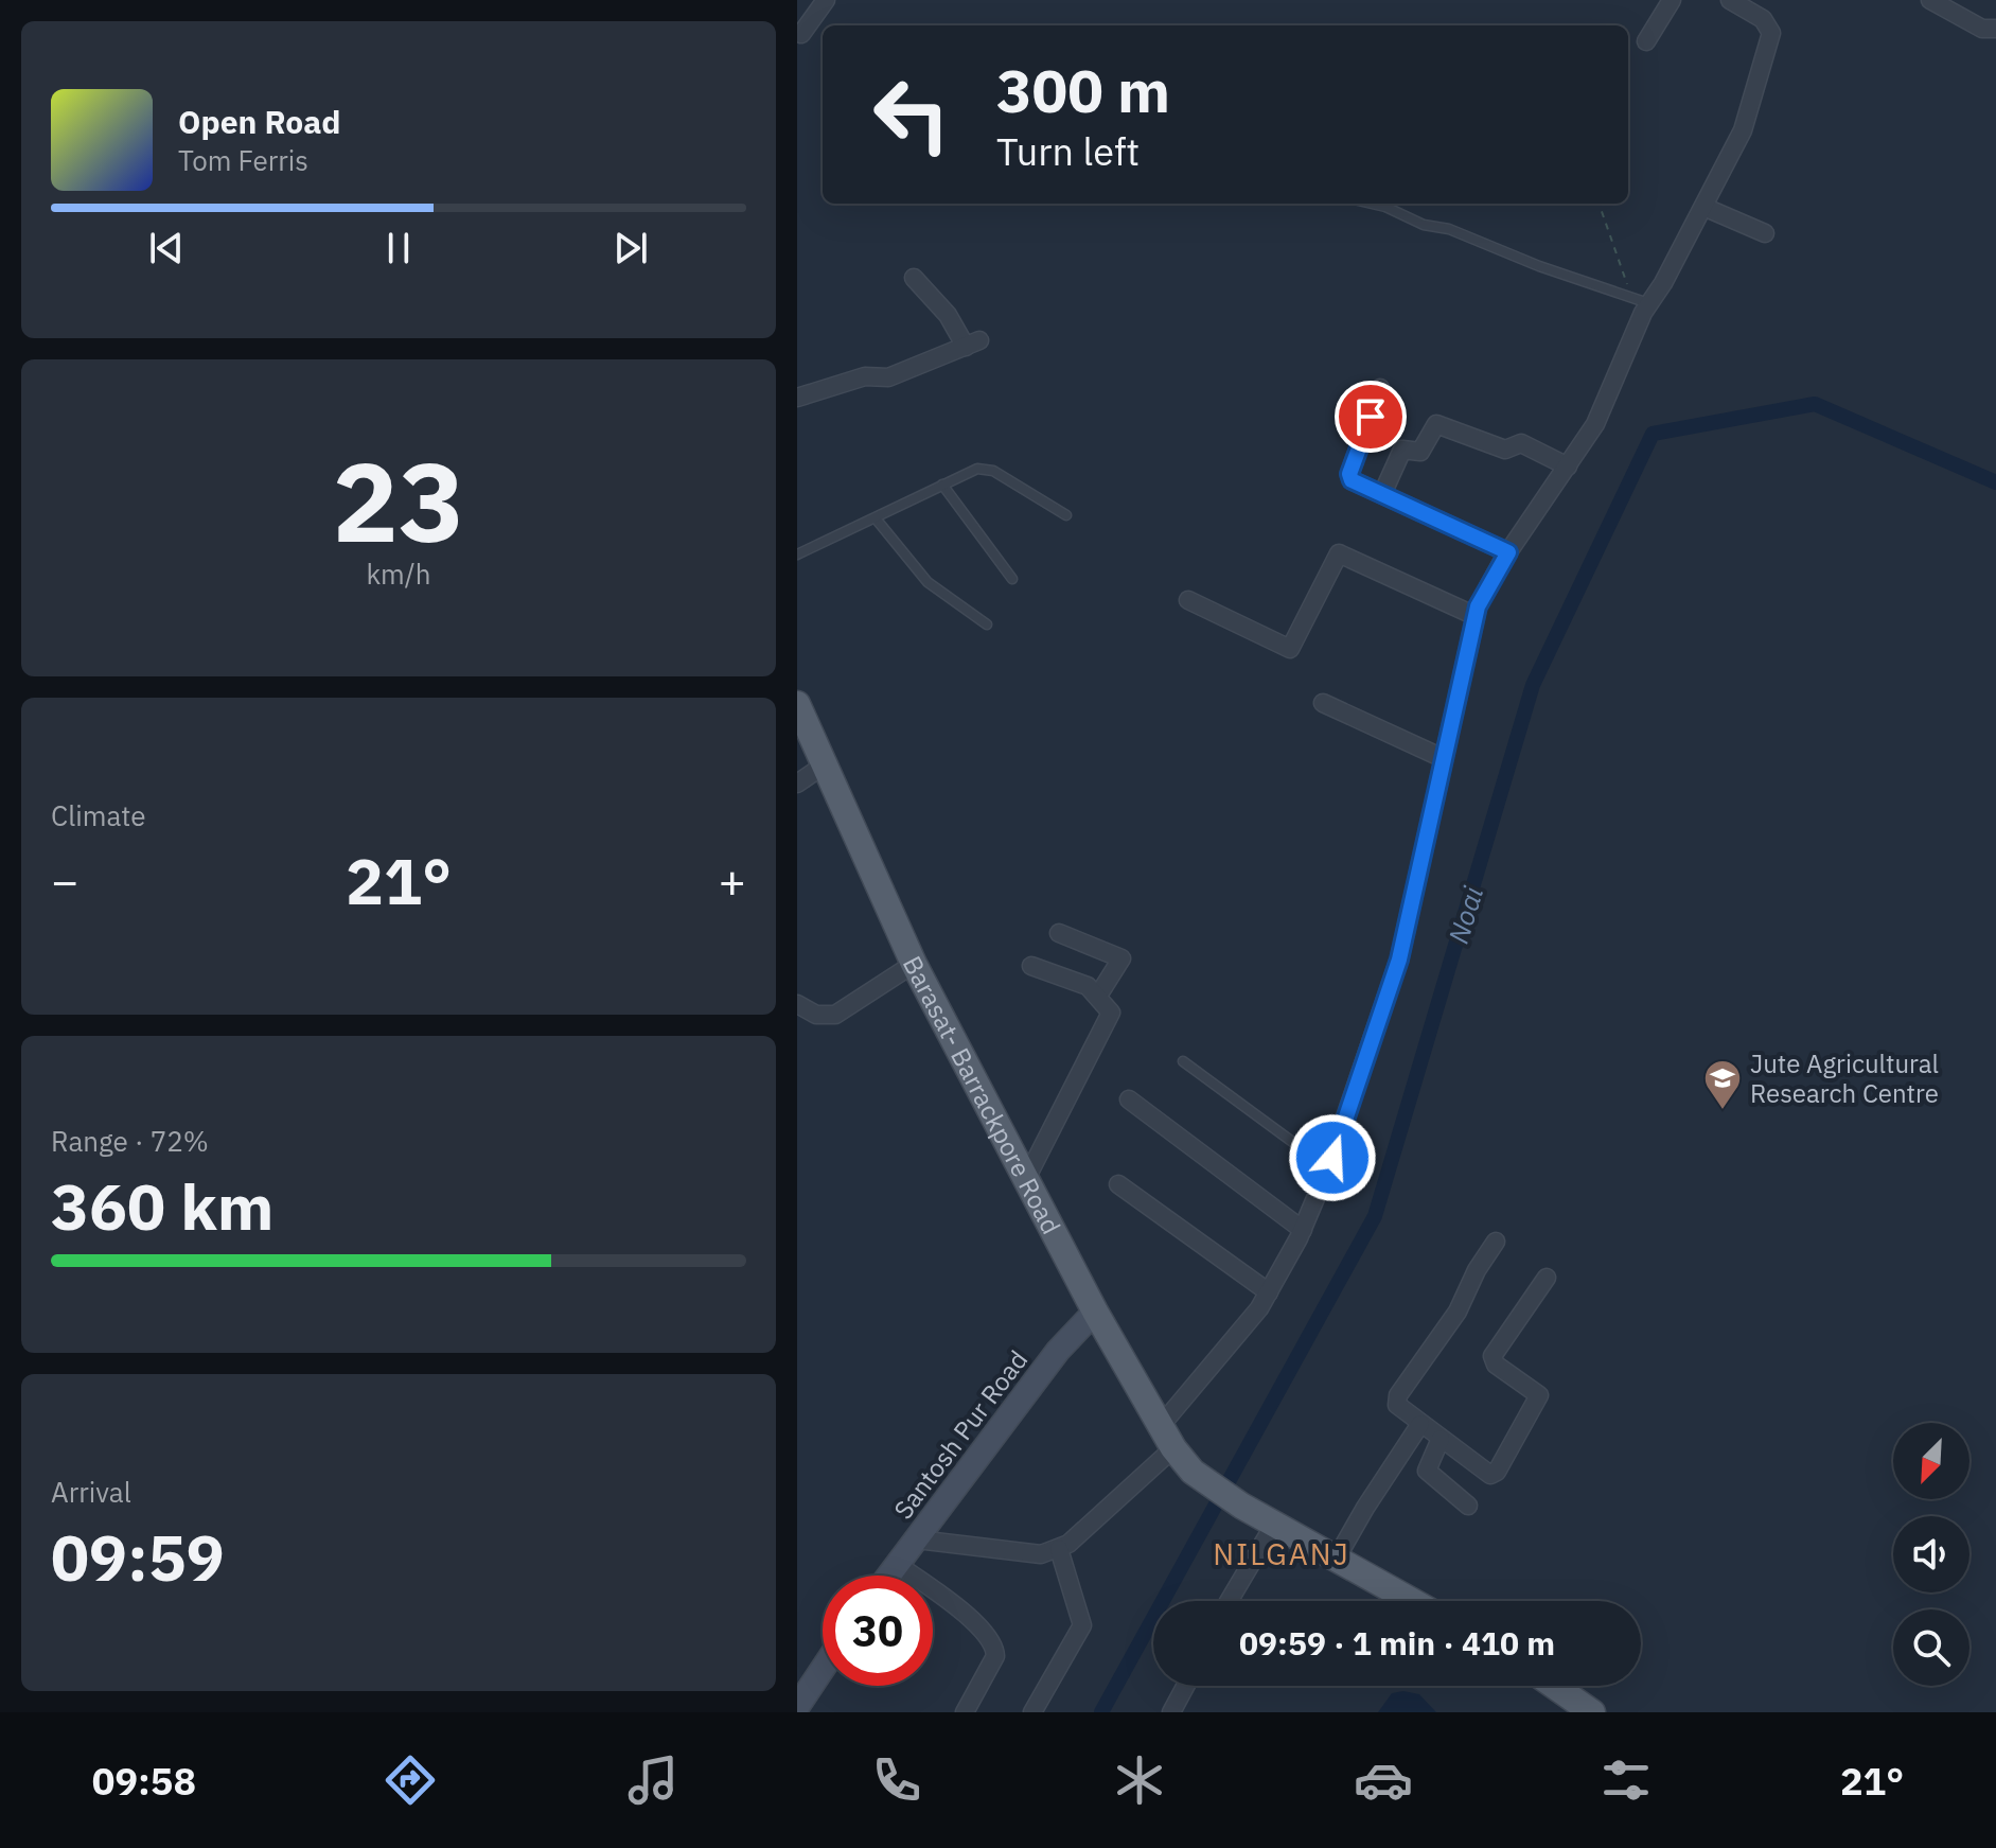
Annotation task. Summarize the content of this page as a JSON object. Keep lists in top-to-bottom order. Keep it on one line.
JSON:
{"streets":{"main road":["Barasat- Barrackpore Road","Santosh Pur Road"]},"crossings":[["Barasat- Barrackpore Road","Santosh Pur Road"]],"districts":["NILGANJ"],"water":["Noai"],"places":{"school or university":["Jute Agricultural Research Centre"]},"north":"bottom left","page":{"turn":["300 m","Turn left"],"song":["Open Road","Tom Ferris"],"tile":[["23","km/h"],"Climate",["Range · 72%","360 km"],["Arrival","09:59"]],"heat":["−","21°","+"],"limit":"30","trip":"09:59 · 1 min · 410 m","tabs":["09:58","21°"]}}
